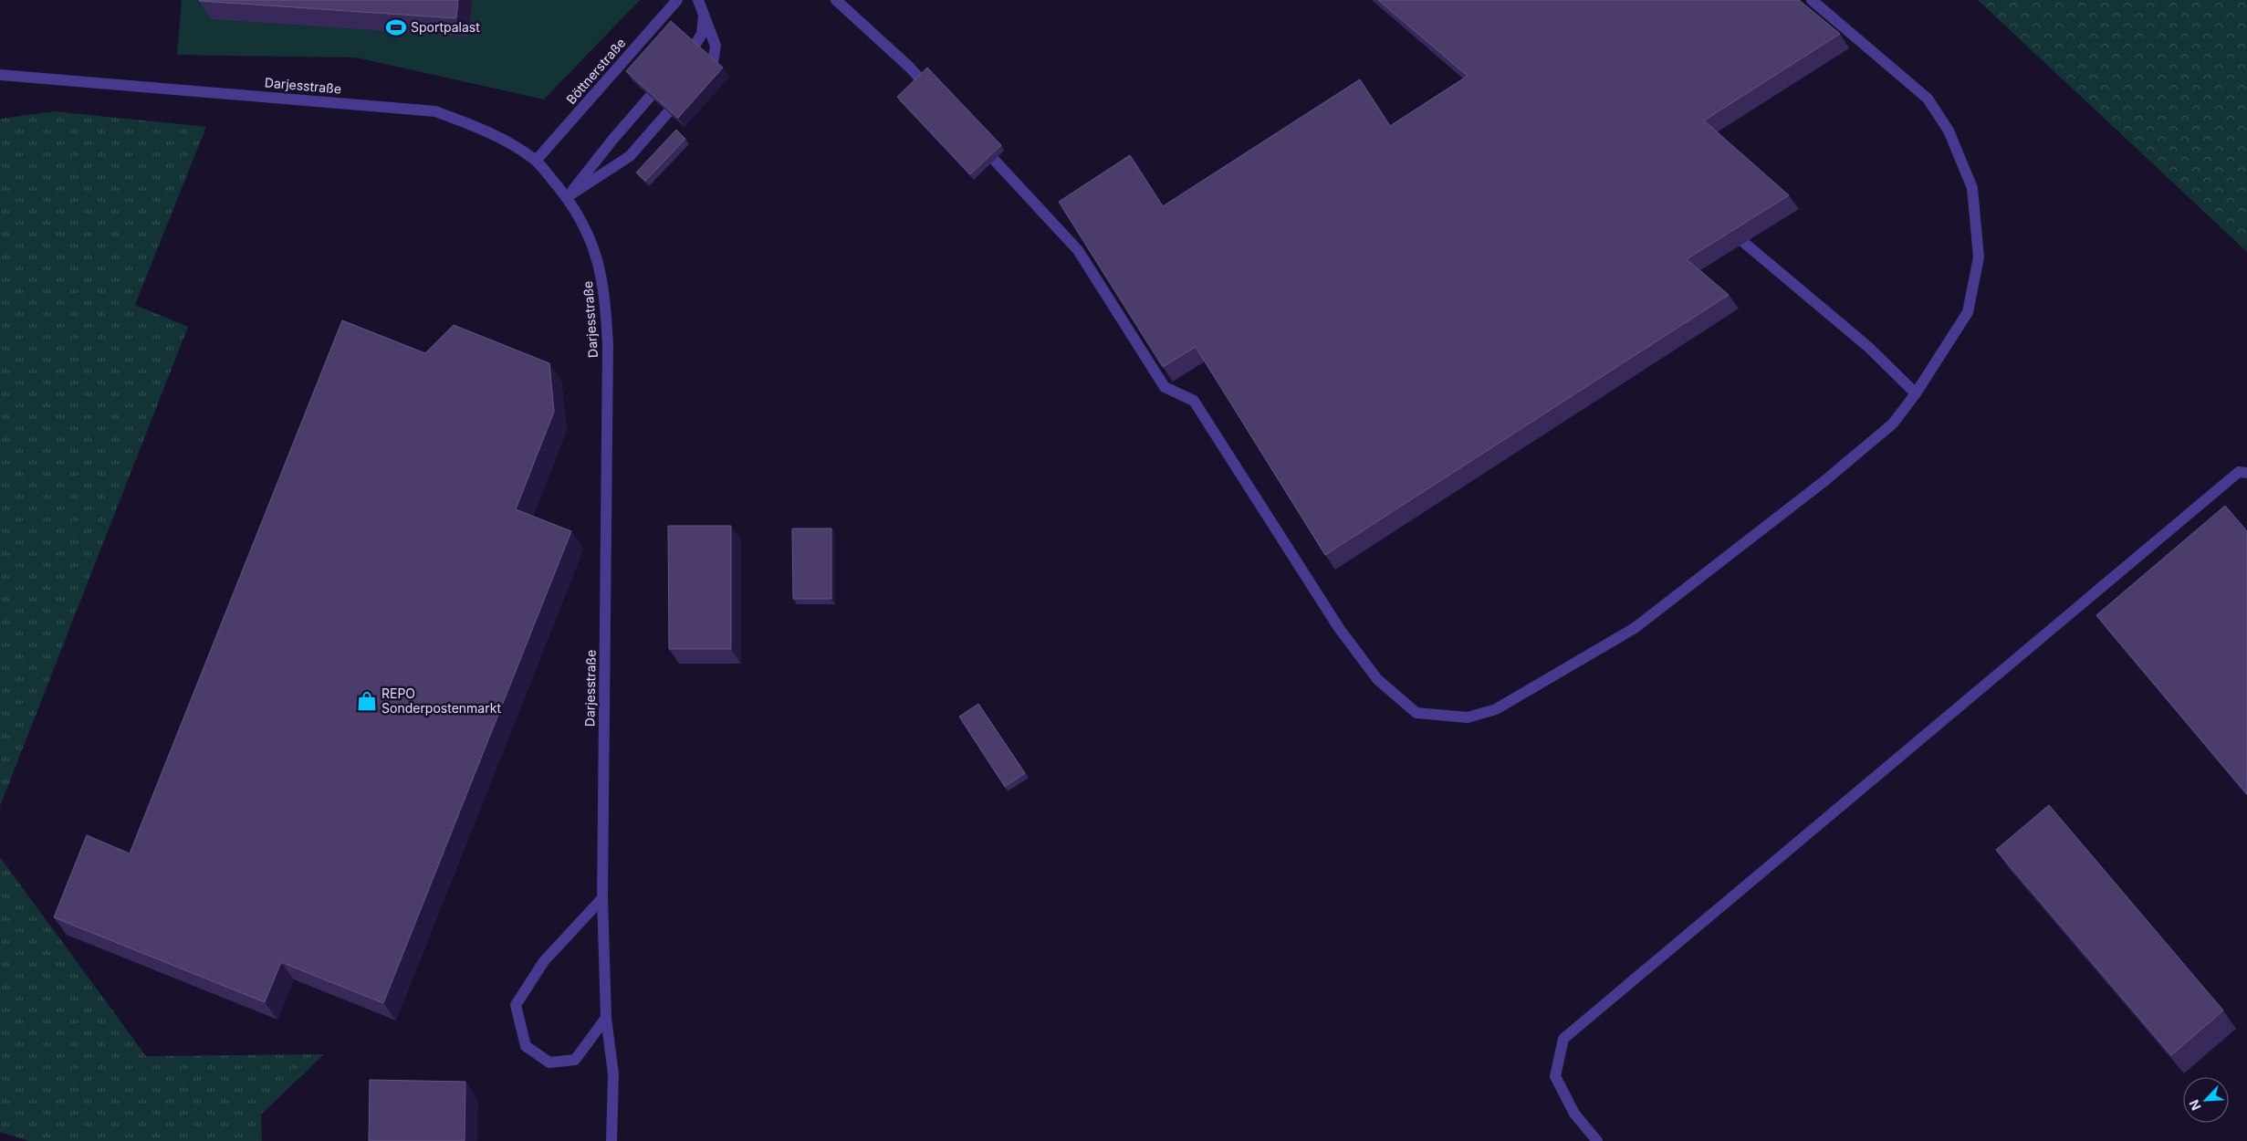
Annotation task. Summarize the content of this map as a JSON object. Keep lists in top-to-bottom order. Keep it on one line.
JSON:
{"streets":{"street":["Böttnerstraße","Darjesstraße"]},"crossings":[["Böttnerstraße","Darjesstraße"]],"places":{"sports":["Sportpalast"],"shop":["REPO Sonderpostenmarkt"]},"north":"bottom left"}
